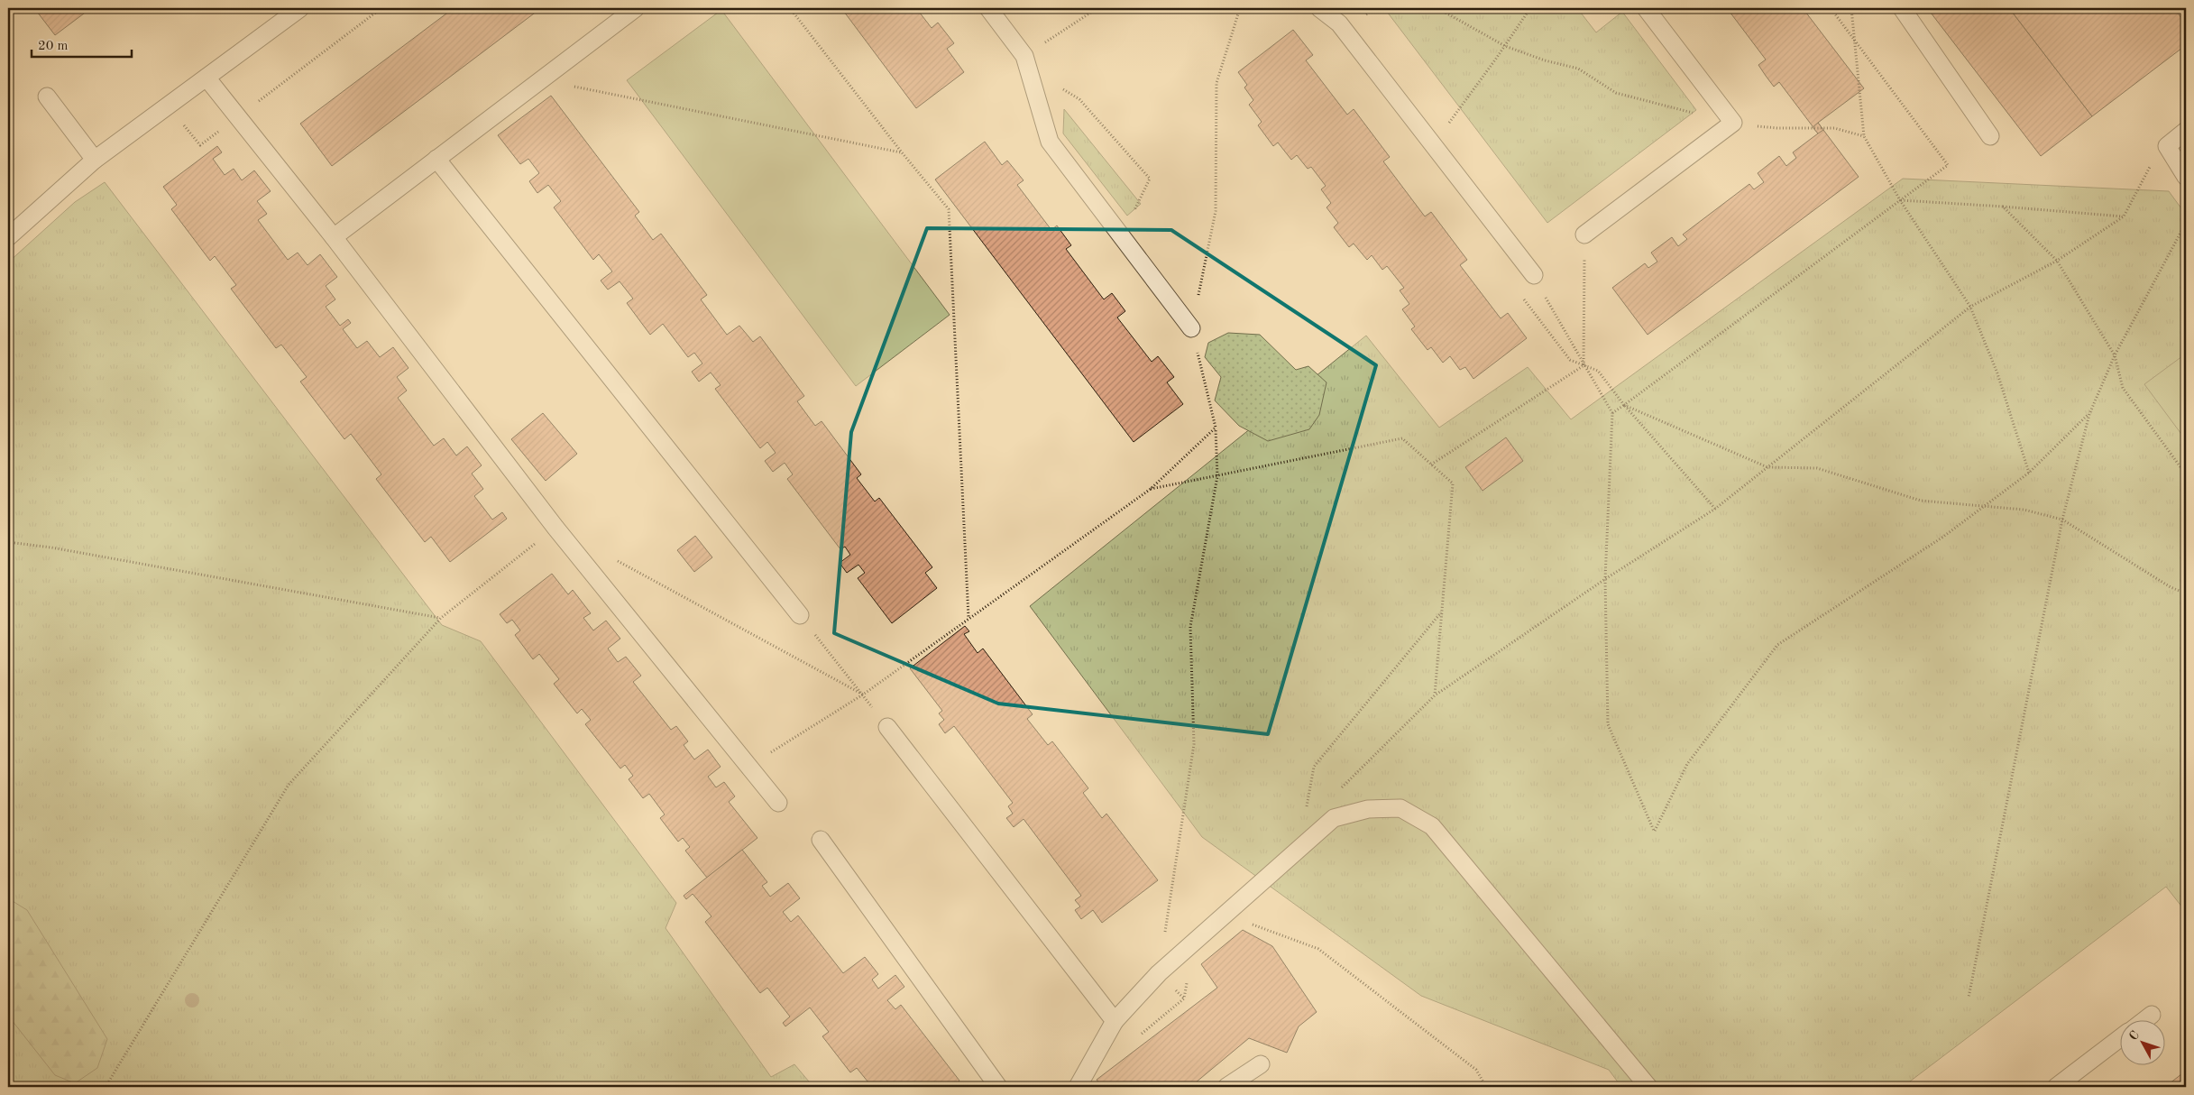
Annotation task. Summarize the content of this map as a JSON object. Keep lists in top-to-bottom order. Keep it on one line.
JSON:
{"scale_bar":"20 m","north":"top left"}
